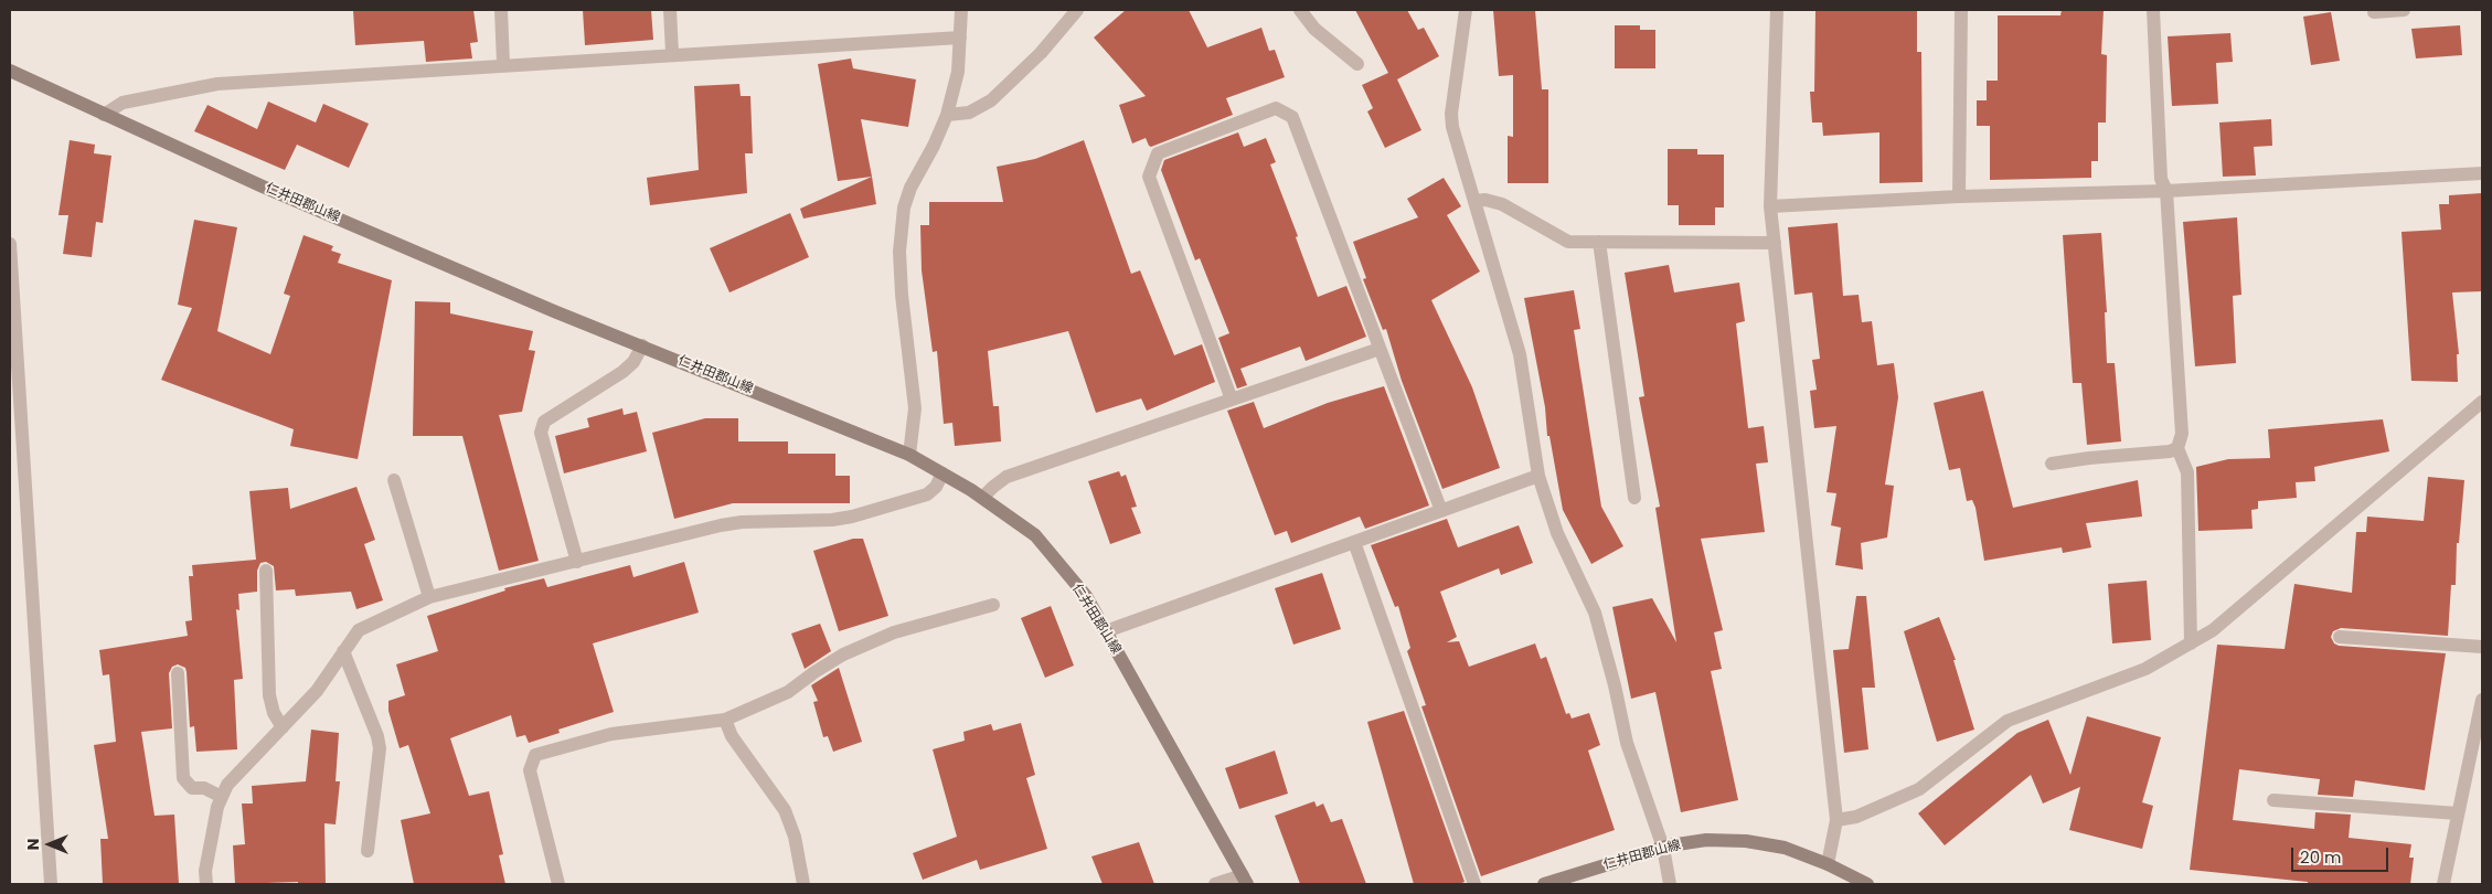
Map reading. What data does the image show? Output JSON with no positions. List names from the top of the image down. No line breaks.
{"streets":{"main road":["仁井田郡山線"]},"scale_bar":"20 m","north":"left"}
